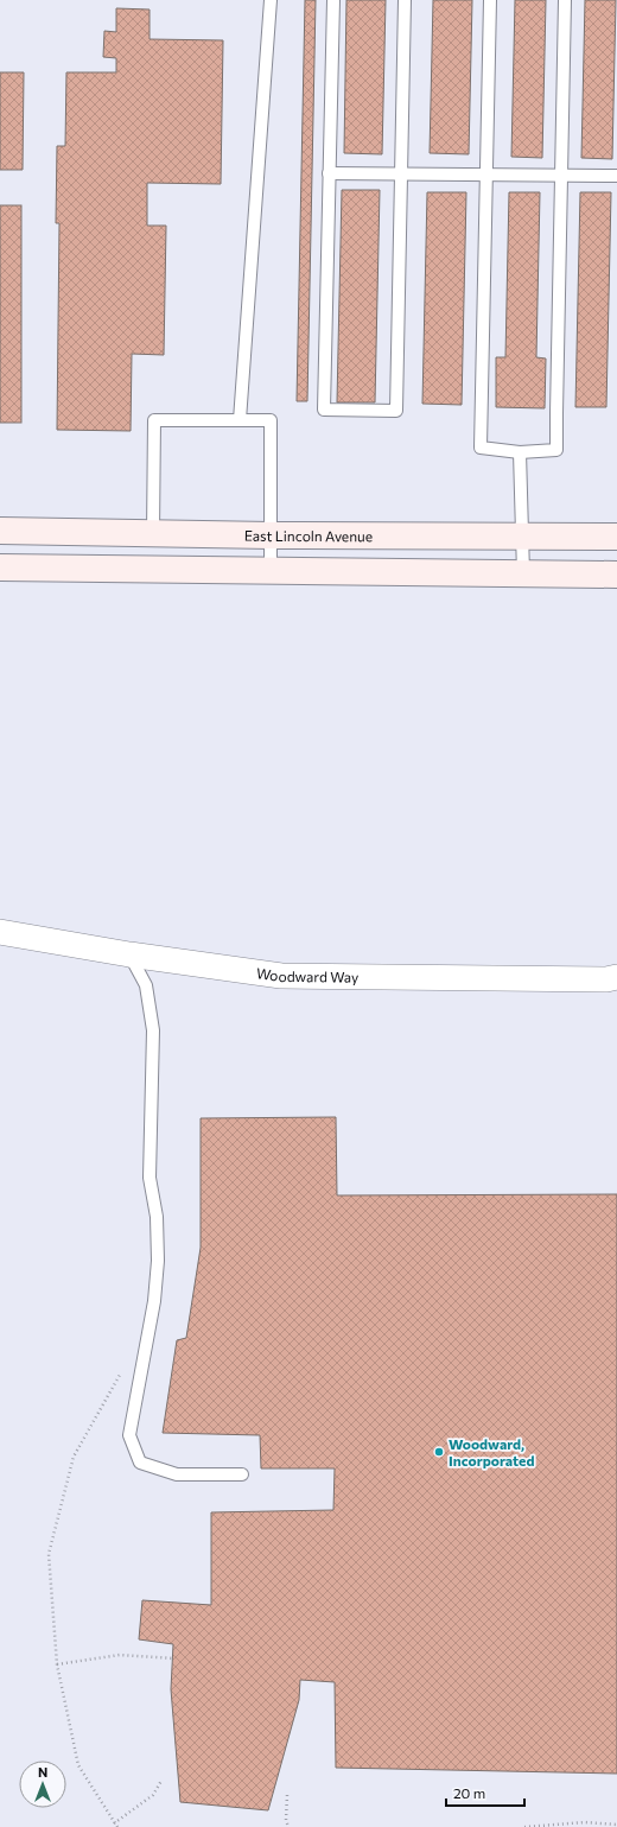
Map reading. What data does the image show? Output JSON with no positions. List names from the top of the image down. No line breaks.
{"streets":{"street":["East Lincoln Avenue","Woodward Way"]},"places":["Woodward, Incorporated"],"scale_bar":"20 m","north":"top"}
